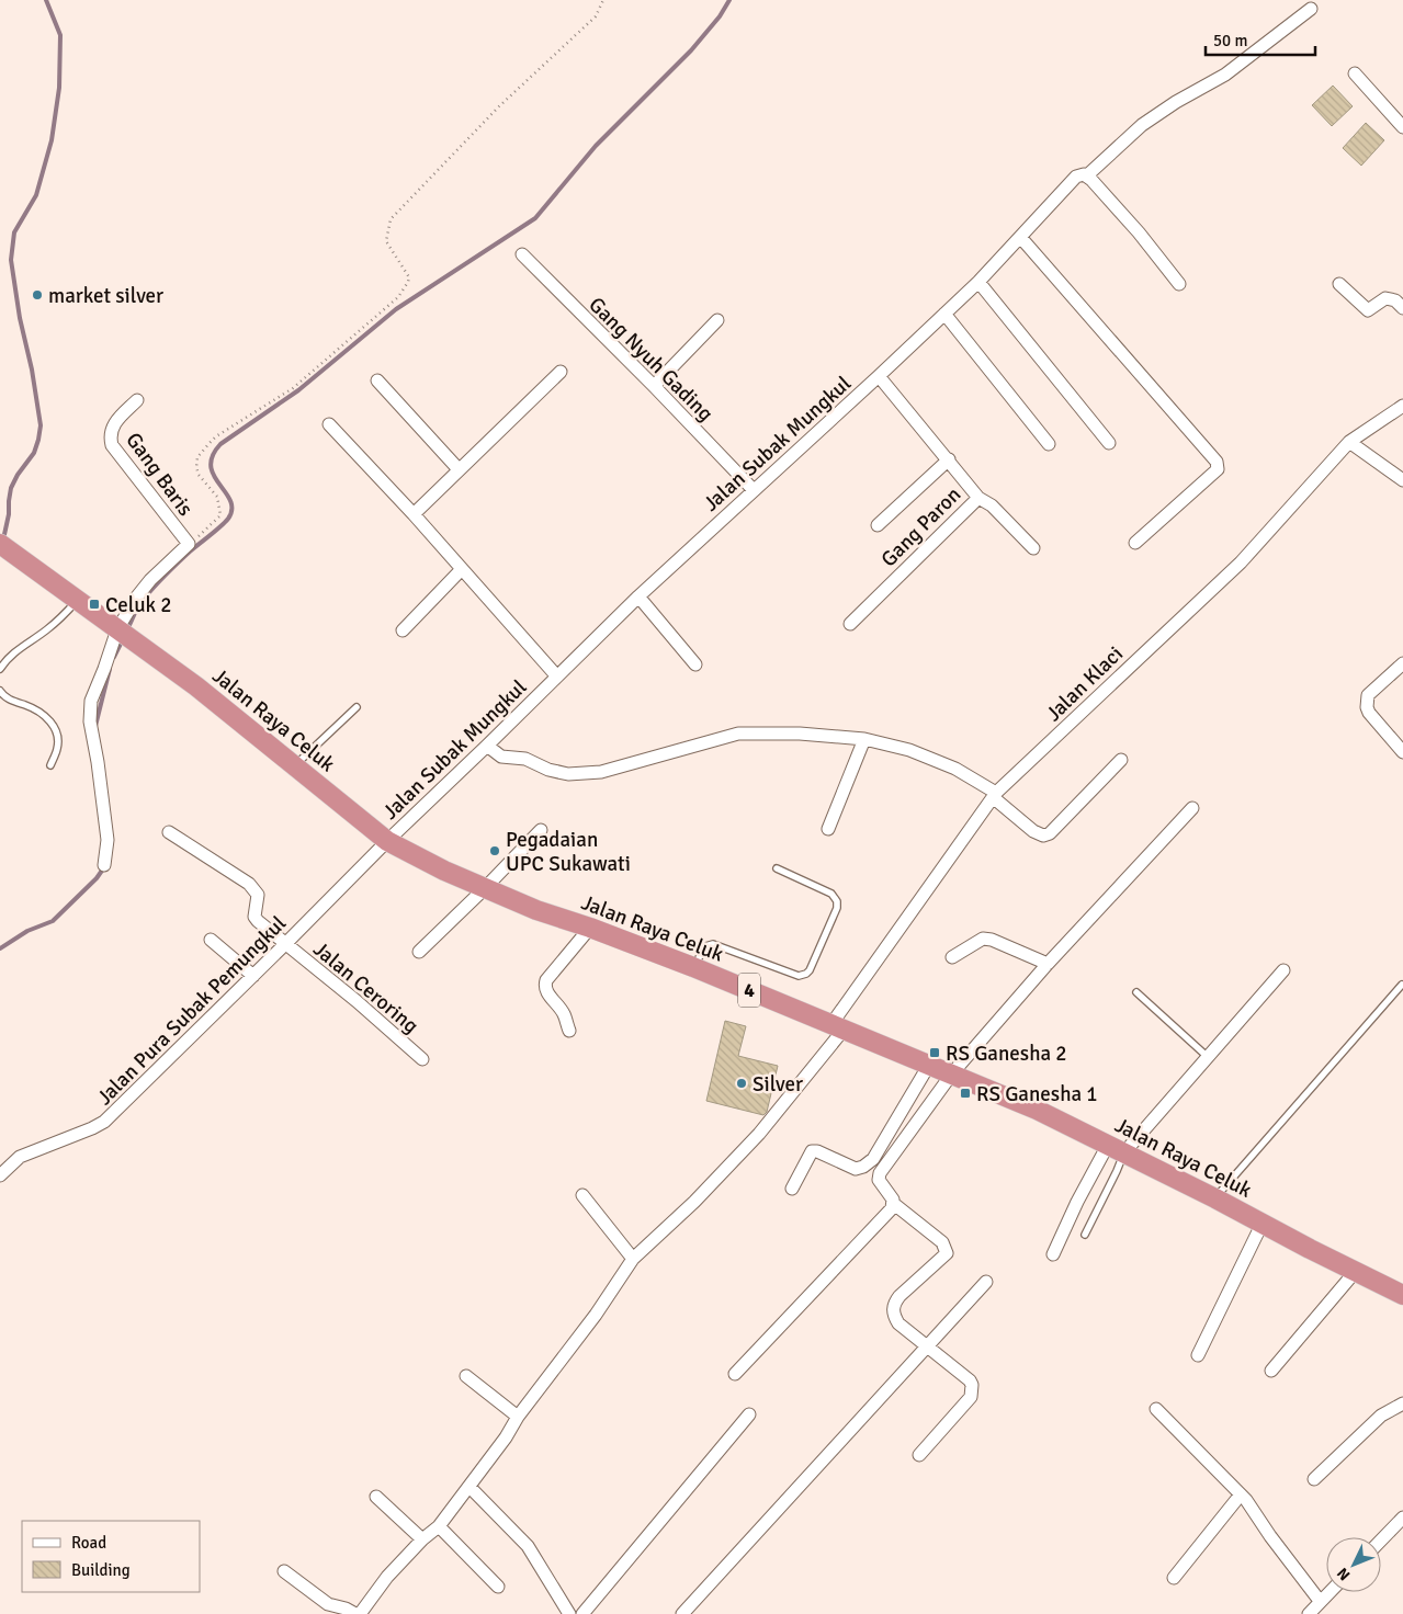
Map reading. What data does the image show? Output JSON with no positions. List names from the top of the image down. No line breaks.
{"streets":{"highway":["Jalan Raya Celuk","4"],"street":["Gang Nyuh Gading","Jalan Subak Mungkul","Gang Baris","Gang Paron","Jalan Klaci","Jalan Ceroring","Jalan Pura Subak Pemungkul"]},"crossings":[["Gang Nyuh Gading","Jalan Subak Mungkul"],["Jalan Subak Mungkul","Gang Paron"],["Jalan Subak Mungkul","Jalan Raya Celuk"],["Jalan Subak Mungkul","Jalan Pura Subak Pemungkul"],["Jalan Klaci","Jalan Raya Celuk"],["Jalan Raya Celuk","Jalan Pura Subak Pemungkul"],["Jalan Ceroring","Jalan Pura Subak Pemungkul"]],"places":{"other":["market silver","Pegadaian UPC Sukawati","Silver"],"transit":["Celuk 2","RS Ganesha 2","RS Ganesha 1"]},"legend":["Road","Building"],"scale_bar":"50 m","north":"bottom left"}
